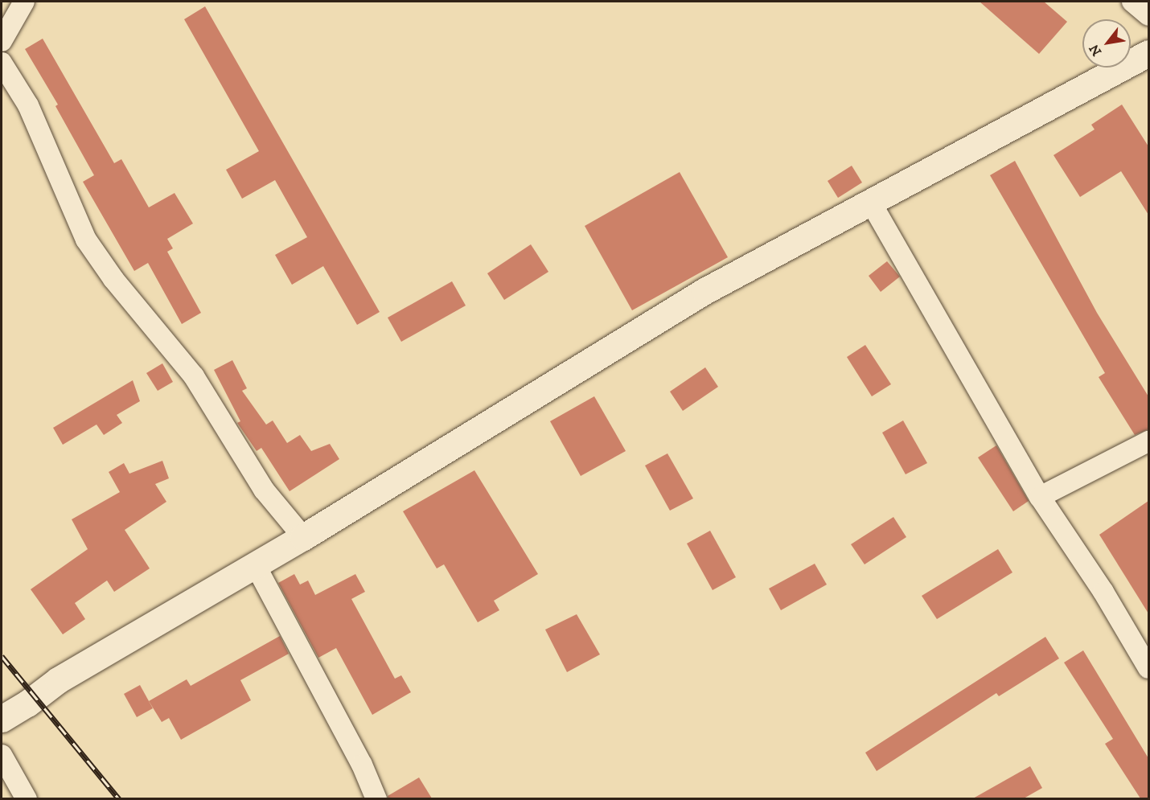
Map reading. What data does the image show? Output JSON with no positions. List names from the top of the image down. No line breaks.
{"north":"bottom left"}
